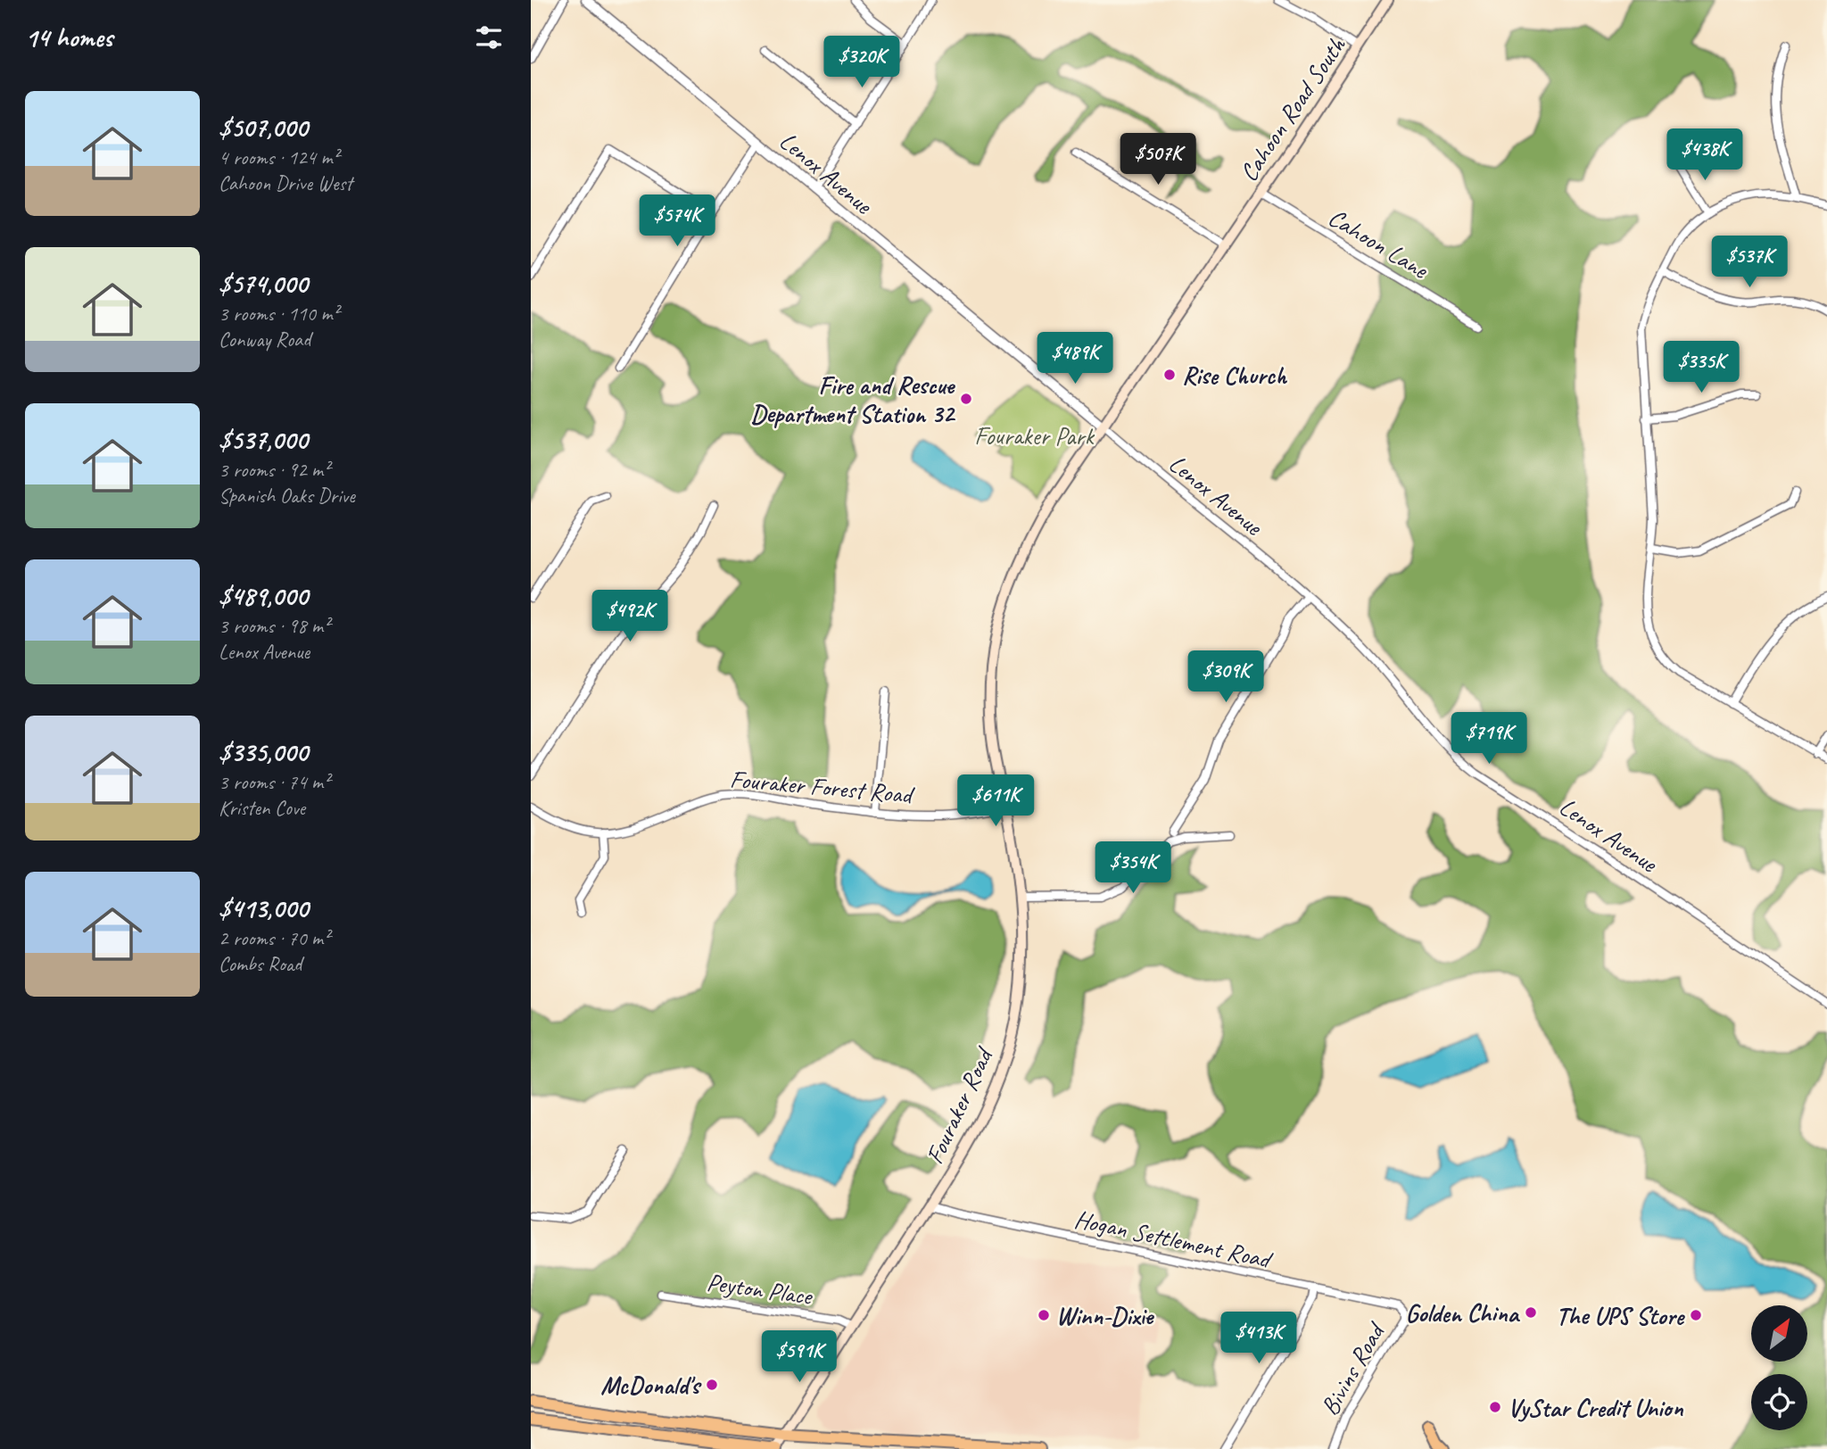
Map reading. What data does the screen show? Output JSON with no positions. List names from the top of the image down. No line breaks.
{"streets":{"main road":["Cahoon Road South","Fouraker Road"],"street":["Lenox Avenue","Cahoon Lane","Fouraker Forest Road","Hogan Settlement Road","Peyton Place","Bivins Road"]},"crossings":[["Cahoon Road South","Lenox Avenue"],["Cahoon Road South","Cahoon Lane"],["Cahoon Road South","Fouraker Road"],["Lenox Avenue","Fouraker Road"],["Fouraker Forest Road","Fouraker Road"],["Fouraker Road","Hogan Settlement Road"],["Fouraker Road","Peyton Place"],["Hogan Settlement Road","Bivins Road"]],"parks":["Fouraker Park"],"places":["Rise Church","Fire and Rescue Department Station 32","Golden China","Winn-Dixie","The UPS Store","McDonald's","VyStar Credit Union"],"north":"top right","page":{"heading":"14 homes","price":["$320K","$438K","$507K","$574K","$537K","$489K","$335K","$492K","$309K","$719K","$611K","$354K","$413K","$591K"],"list":[{"name":"$507,000","note":"4 rooms · 124 m² · Cahoon Drive West"},{"name":"$574,000","note":"3 rooms · 110 m² · Conway Road"},{"name":"$537,000","note":"3 rooms · 92 m² · Spanish Oaks Drive"},{"name":"$489,000","note":"3 rooms · 98 m² · Lenox Avenue"},{"name":"$335,000","note":"3 rooms · 74 m² · Kristen Cove"},{"name":"$413,000","note":"2 rooms · 70 m² · Combs Road"}]}}
